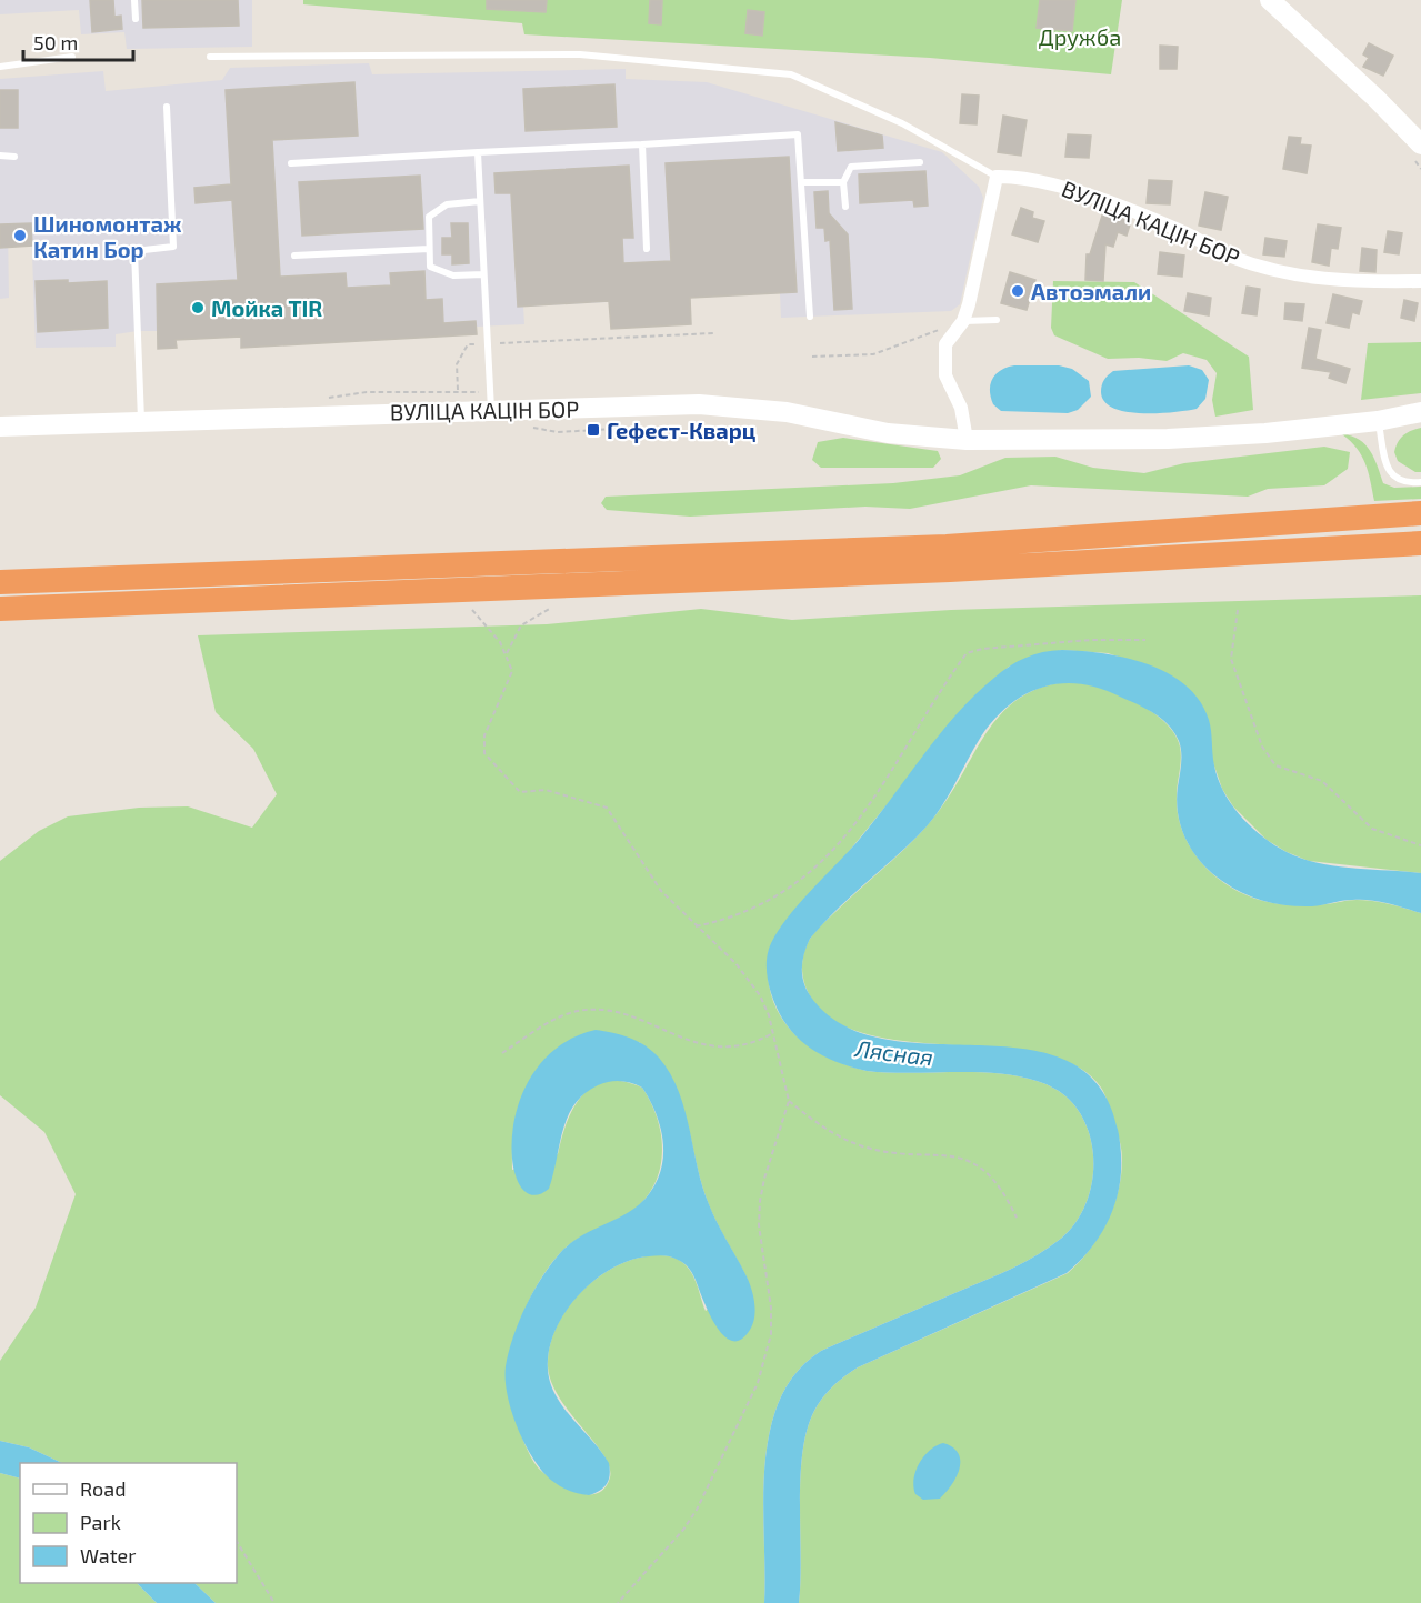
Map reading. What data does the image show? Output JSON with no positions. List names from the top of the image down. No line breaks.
{"streets":{"main road":["ВУЛІЦА КАЦІН БОР"]},"water":["Лясная"],"parks":["Дружба"],"places":{"other":["Шиномонтаж Катин Бор","Автоэмали","Мойка TIR"],"transit":["Гефест-Кварц"]},"legend":["Road","Park","Water"],"scale_bar":"50 m"}
